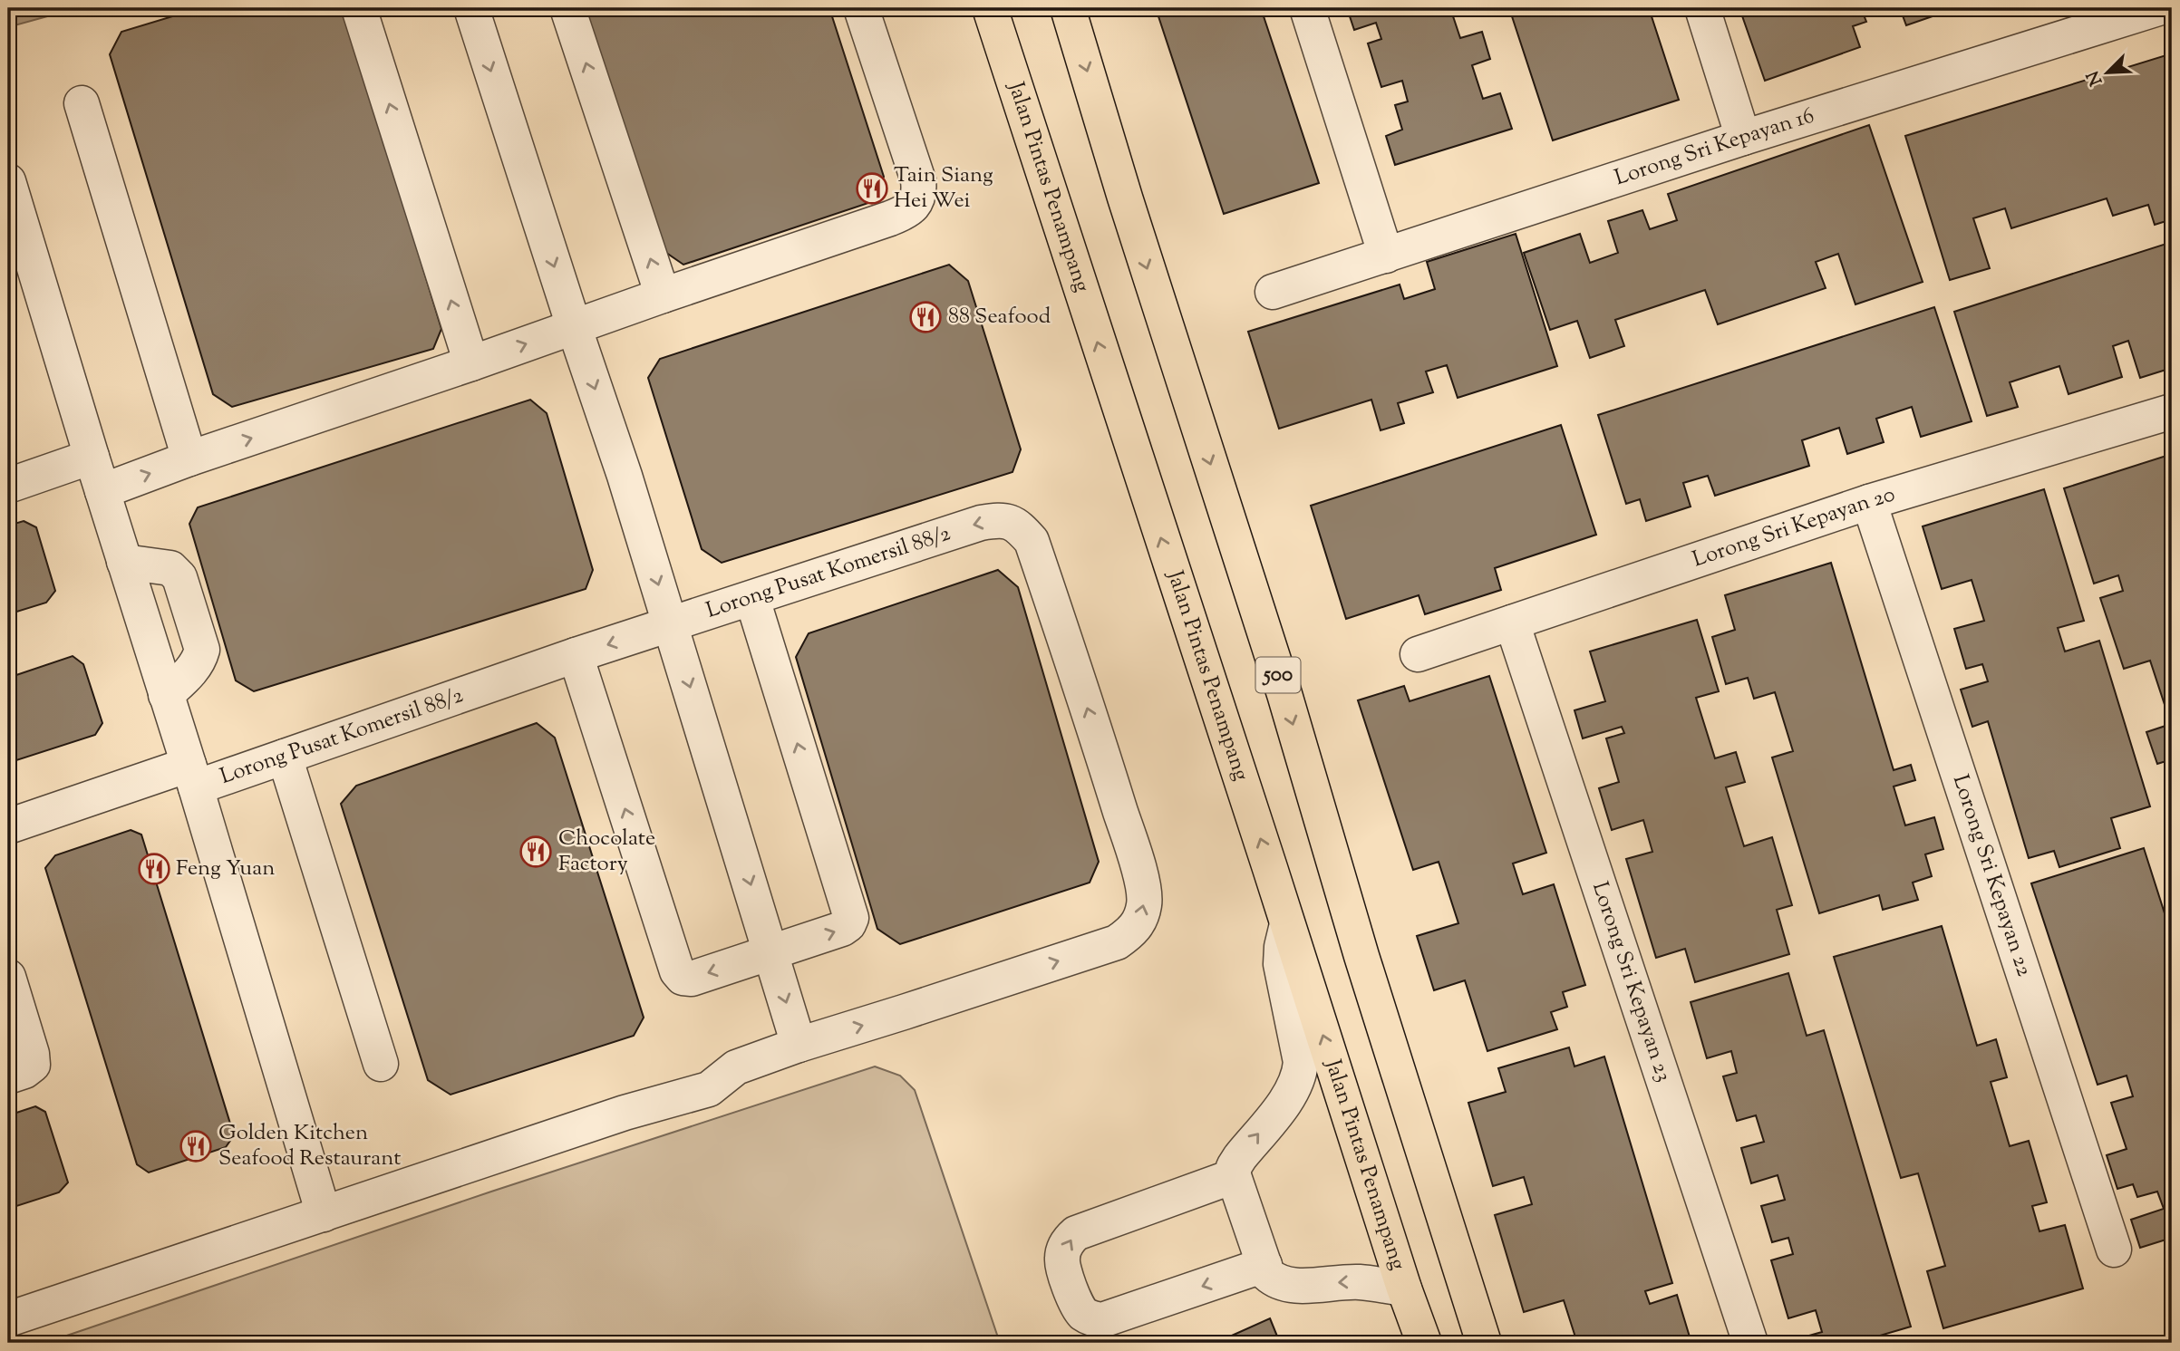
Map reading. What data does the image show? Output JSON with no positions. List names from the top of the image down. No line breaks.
{"streets":{"main road":["Jalan Pintas Penampang","500"],"street":["Lorong Sri Kepayan 16","Lorong Sri Kepayan 20","Lorong Pusat Komersil 88/2","Lorong Sri Kepayan 22","Lorong Sri Kepayan 23"]},"crossings":[["Lorong Sri Kepayan 20","Lorong Sri Kepayan 22"],["Lorong Sri Kepayan 20","Lorong Sri Kepayan 23"]],"places":{"restaurant":["Tain Siang Hei Wei","88 Seafood","Chocolate Factory","Feng Yuan","Golden Kitchen Seafood Restaurant"]},"north":"bottom left"}
